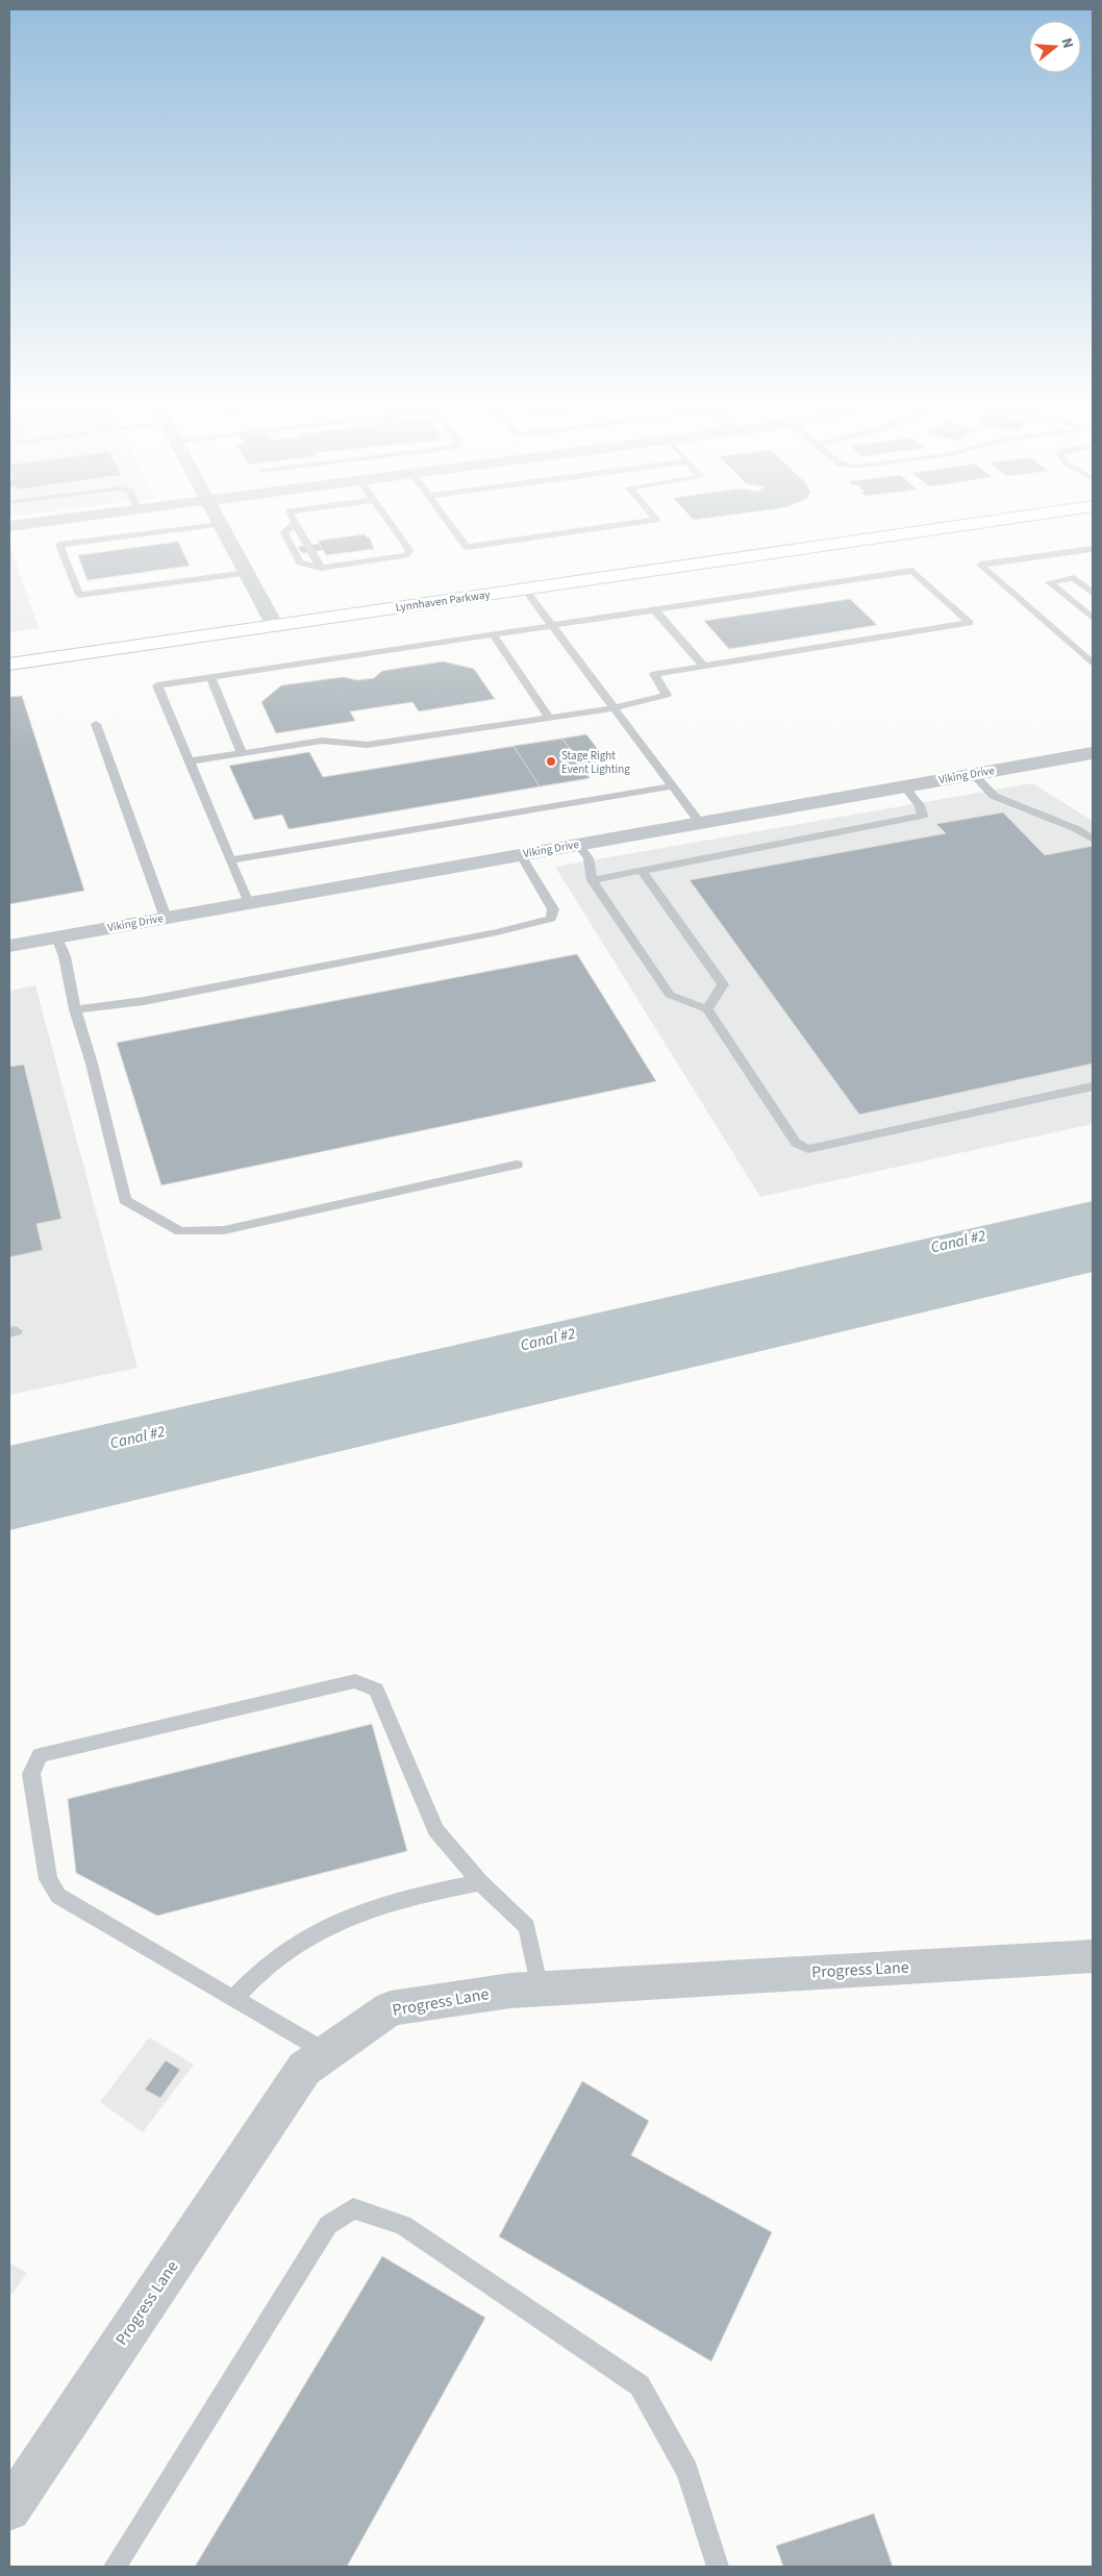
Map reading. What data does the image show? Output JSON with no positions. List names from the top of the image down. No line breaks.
{"streets":{"main road":["Lynnhaven Parkway"],"street":["Viking Drive","Progress Lane"]},"water":["Canal #2"],"places":["Stage Right Event Lighting"],"north":"right"}
